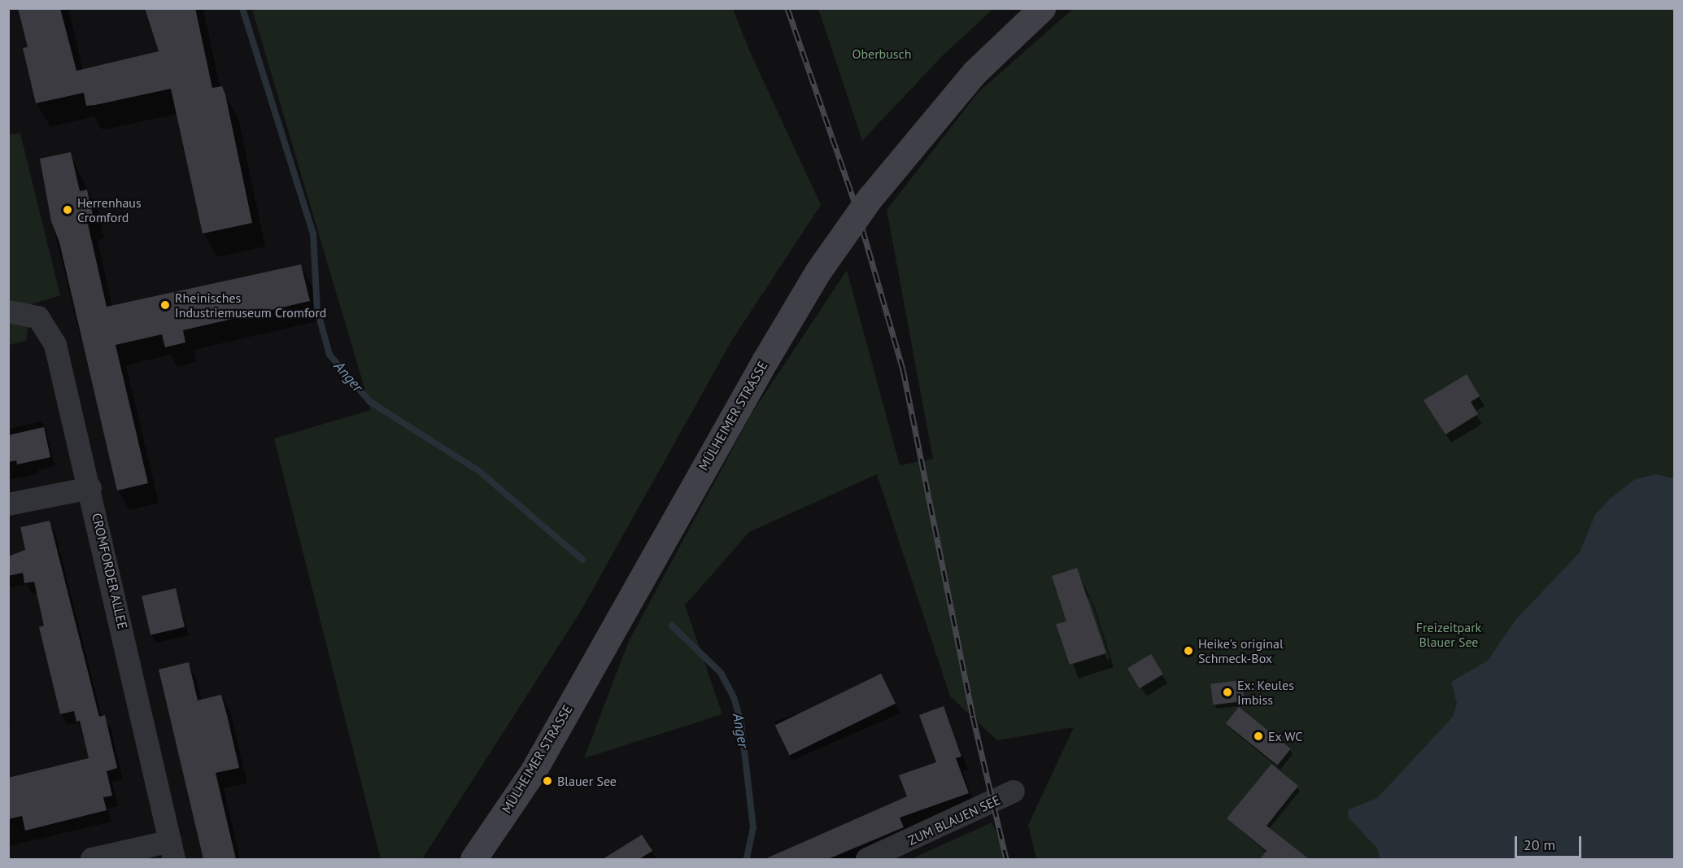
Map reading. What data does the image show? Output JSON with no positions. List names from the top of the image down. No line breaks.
{"streets":{"main road":["MÜLHEIMER STRASSE"],"street":["CROMFORDER ALLEE","ZUM BLAUEN SEE"]},"water":["Anger"],"parks":["Oberbusch","Freizeitpark Blauer See"],"places":["Herrenhaus Cromford","Rheinisches Industriemuseum Cromford","Heike's original Schmeck-Box","Ex: Keules Imbiss","Ex WC","Blauer See"],"scale_bar":"20 m"}
